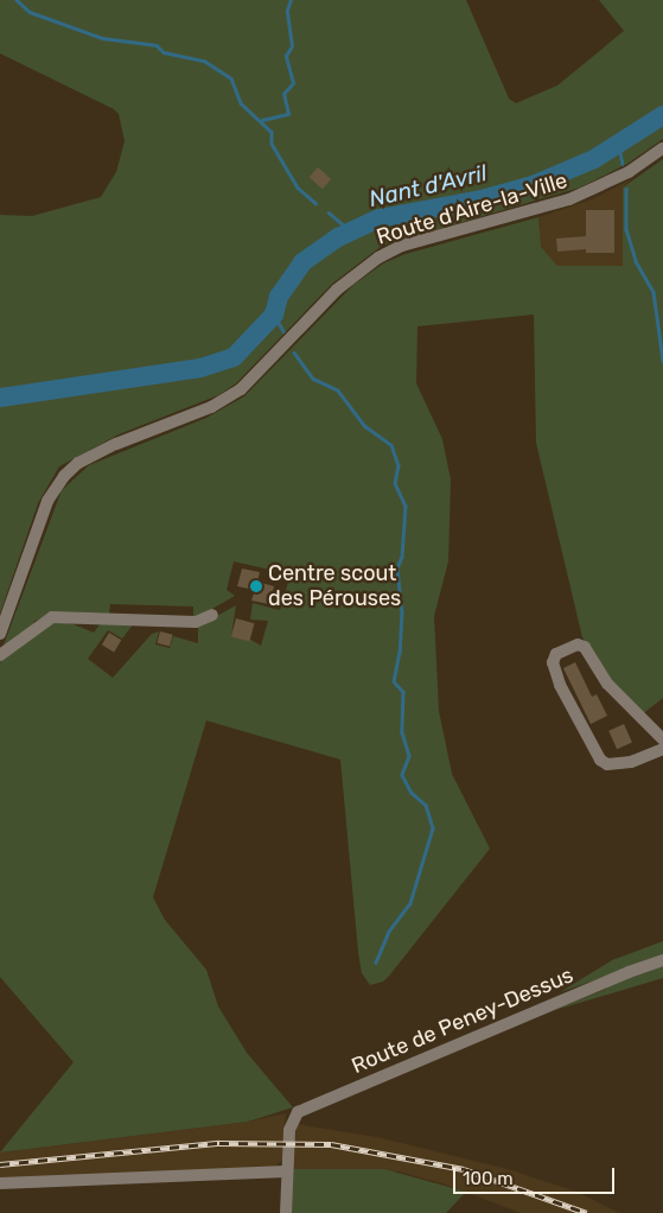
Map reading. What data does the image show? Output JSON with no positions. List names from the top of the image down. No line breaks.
{"streets":{"street":["Route d'Aire-la-Ville","Route de Peney-Dessus"]},"water":["Nant d'Avril"],"places":["Centre scout des Pérouses"],"scale_bar":"100 m"}
